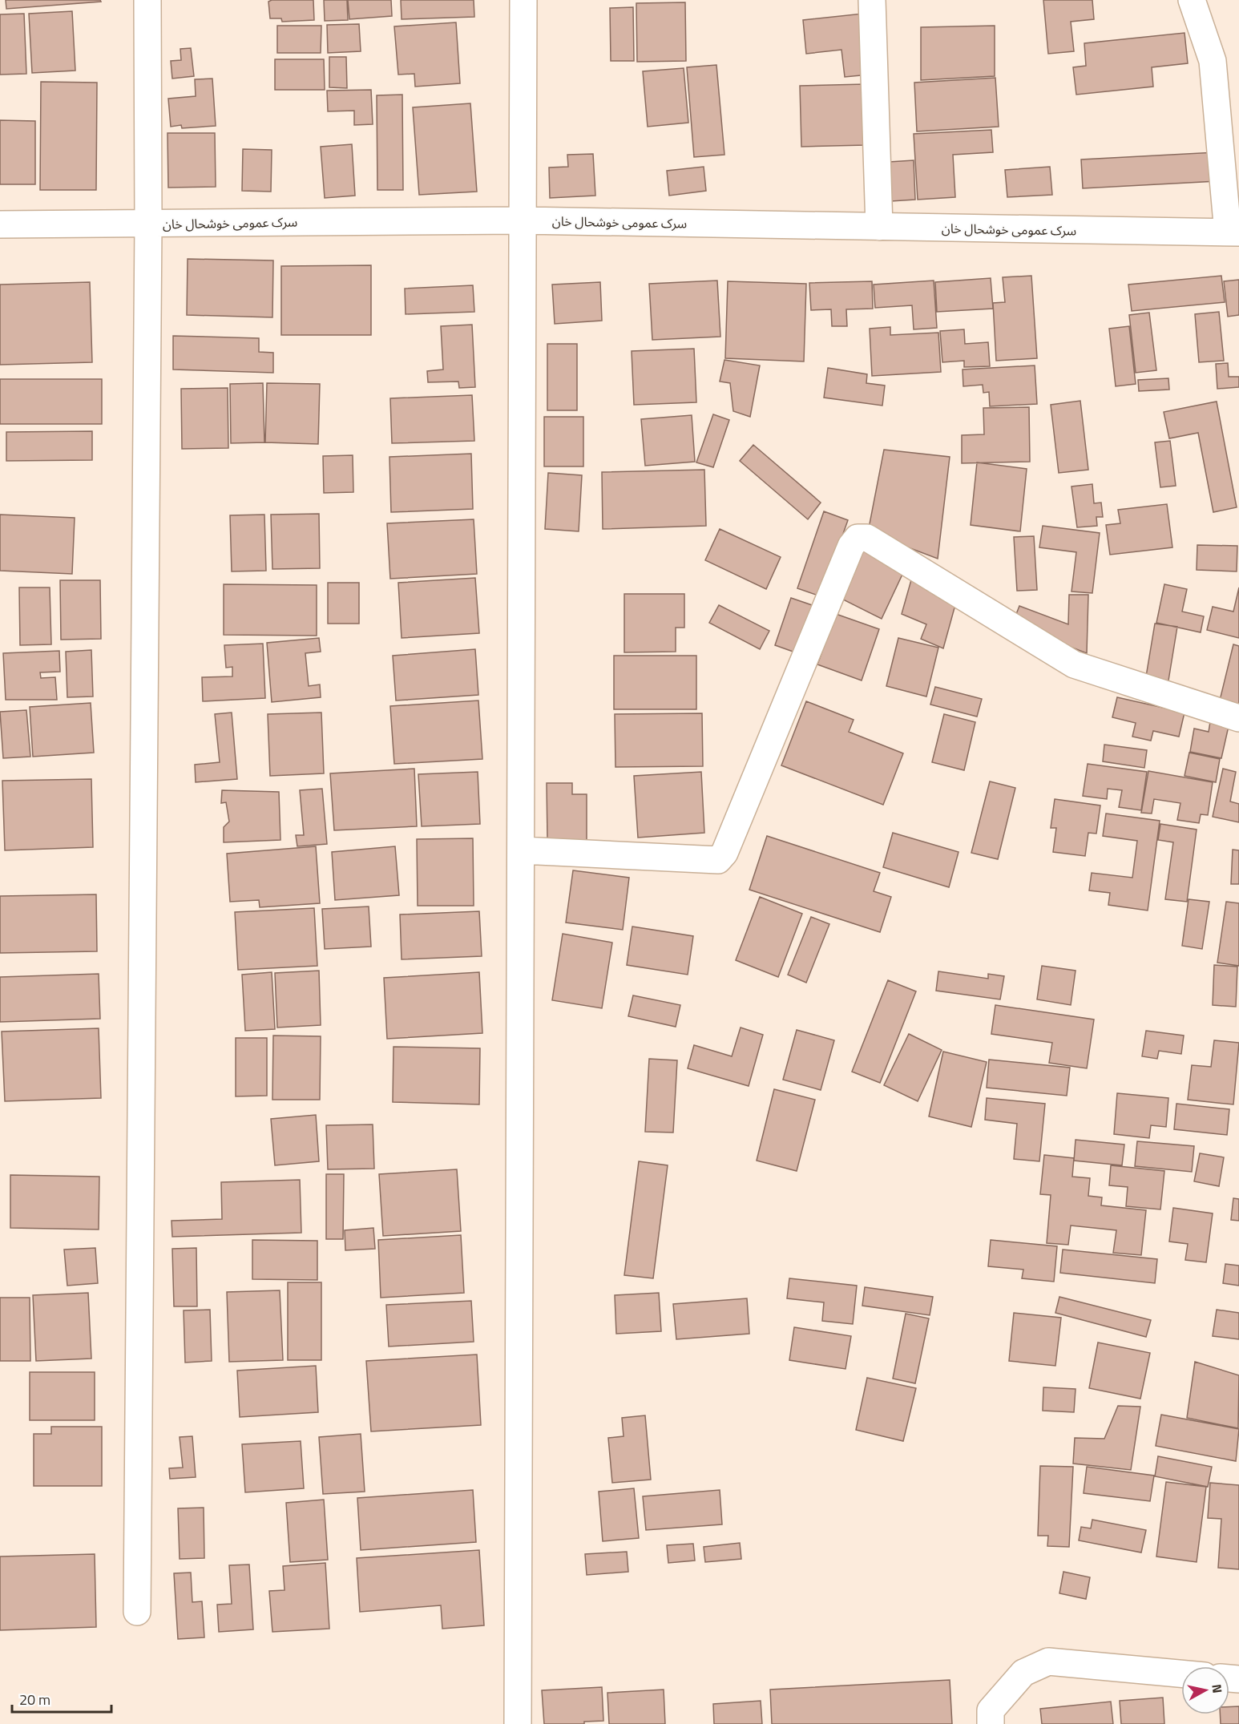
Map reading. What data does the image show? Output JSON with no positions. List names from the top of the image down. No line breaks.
{"streets":{"street":["سرک عمومی خوشحال خان"]},"scale_bar":"20 m","north":"right"}
